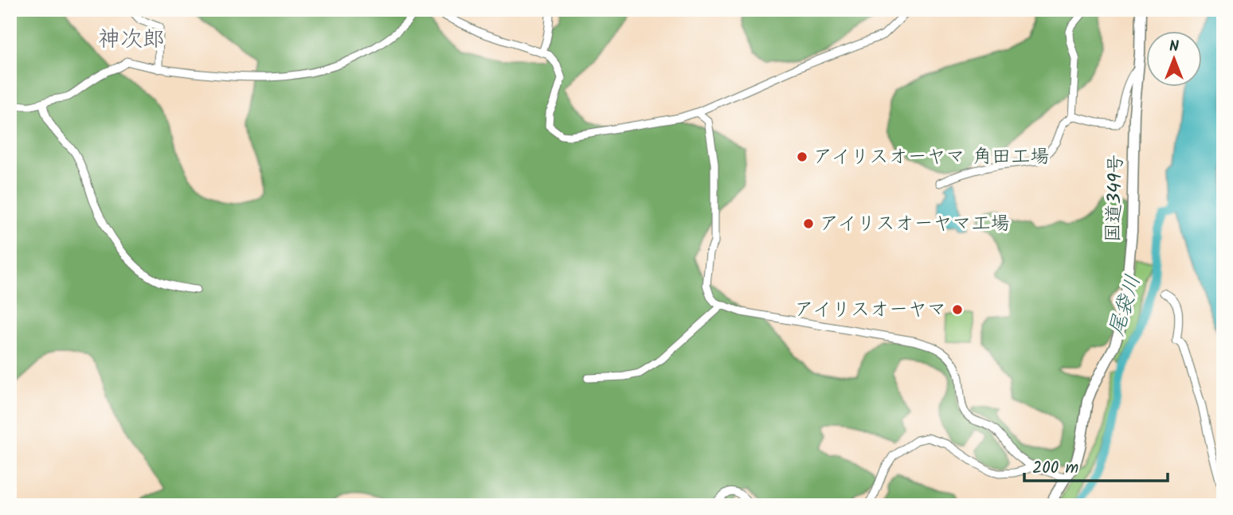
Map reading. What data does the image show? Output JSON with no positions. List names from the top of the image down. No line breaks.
{"streets":{"highway":["国道349号"]},"districts":["神次郎"],"water":["尾袋川"],"places":["アイリスオーヤマ 角田工場","アイリスオーヤマ工場","アイリスオーヤマ"],"scale_bar":"200 m","north":"top"}
